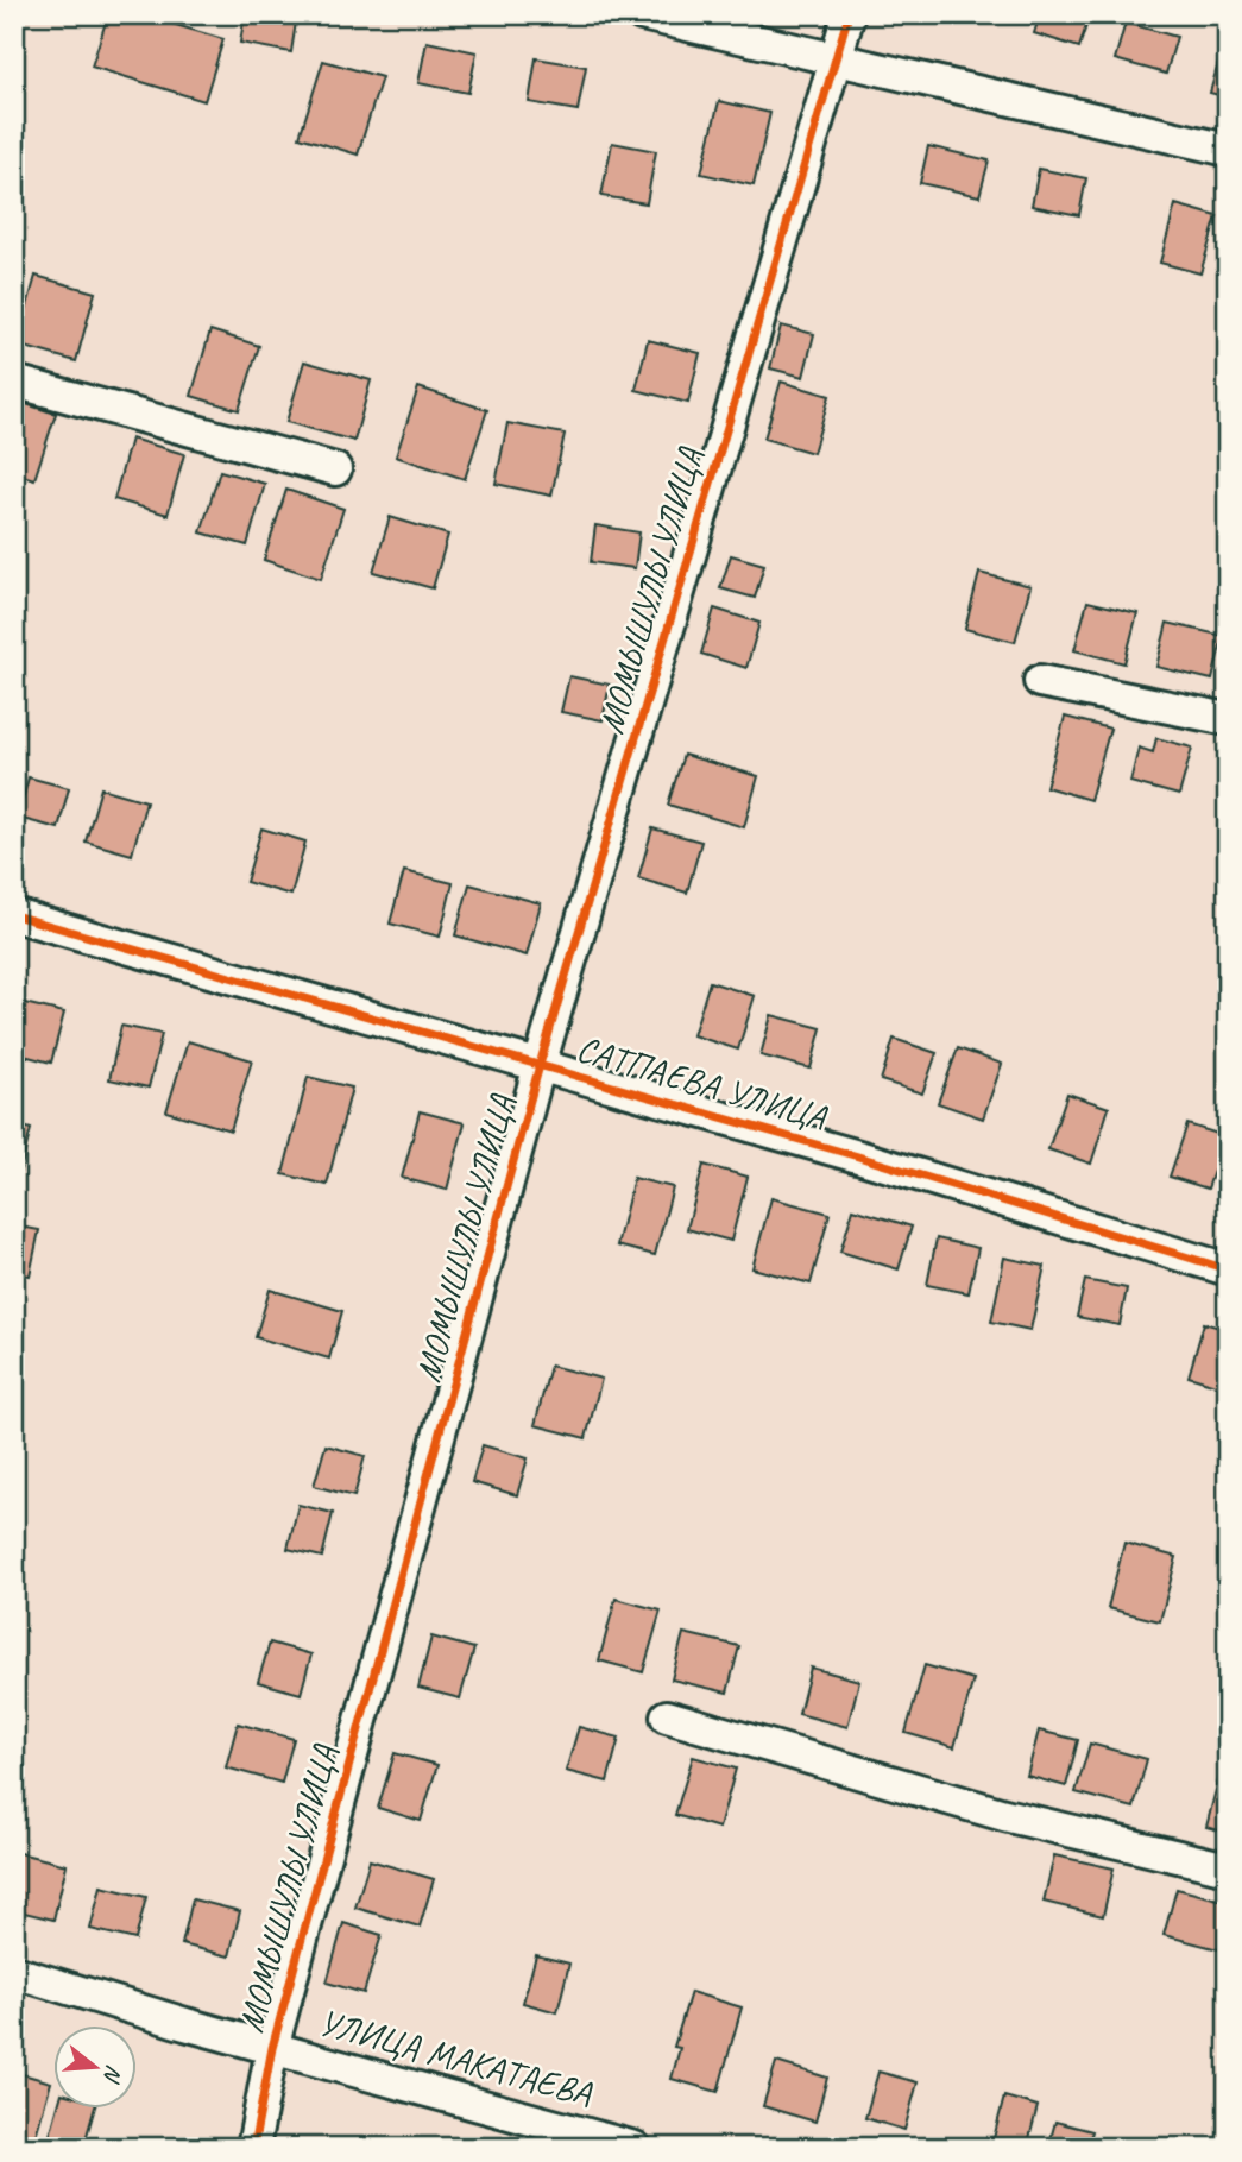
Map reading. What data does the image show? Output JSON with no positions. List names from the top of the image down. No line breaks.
{"streets":{"street":["МОМЫШУЛЫ УЛИЦА","САТПАЕВА УЛИЦА","УЛИЦА МАКАТАЕВА"]},"crossings":[["МОМЫШУЛЫ УЛИЦА","САТПАЕВА УЛИЦА"],["МОМЫШУЛЫ УЛИЦА","УЛИЦА МАКАТАЕВА"]],"north":"right"}
